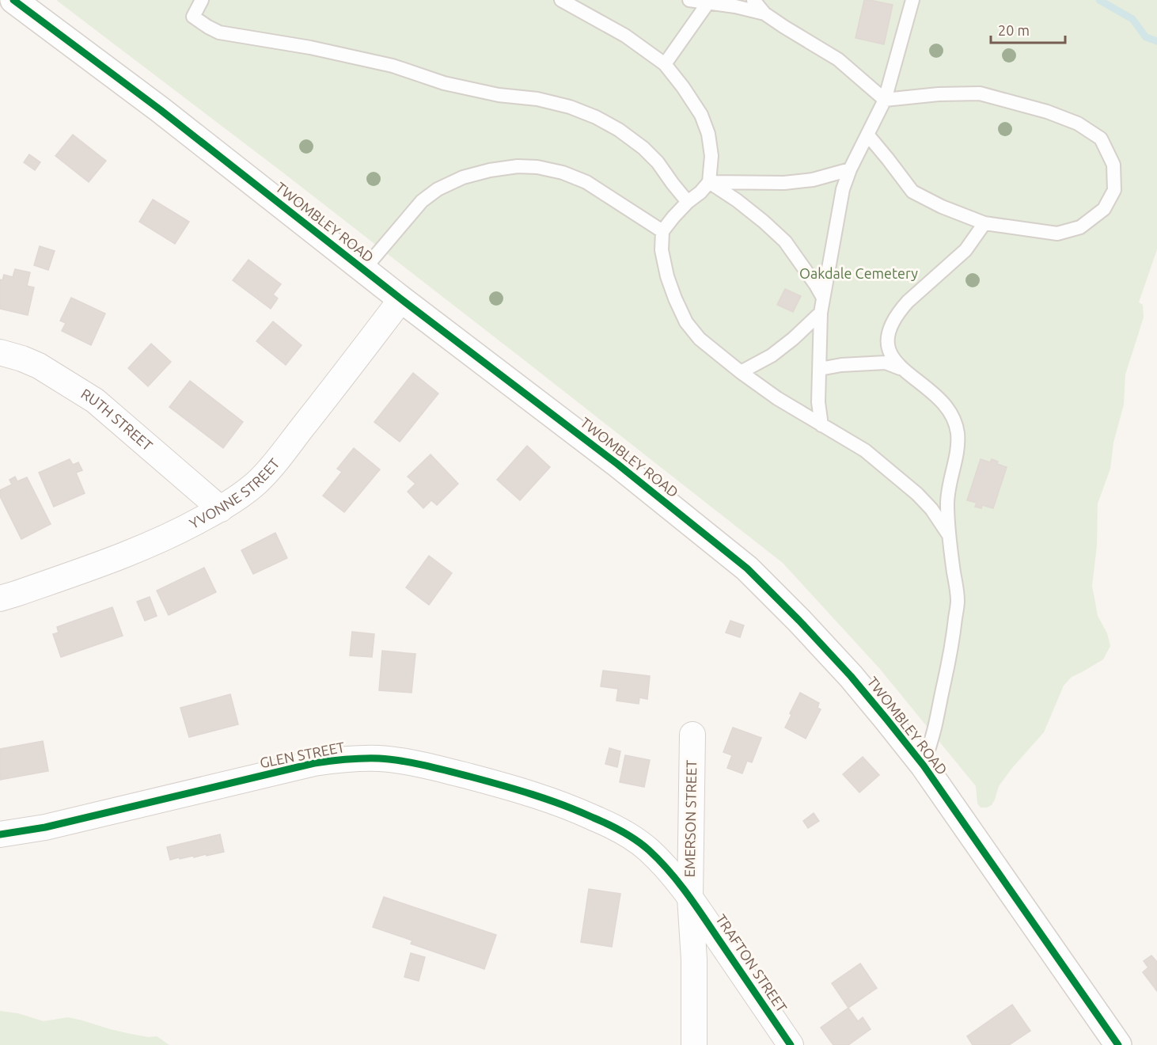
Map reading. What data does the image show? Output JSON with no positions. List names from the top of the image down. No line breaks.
{"streets":{"street":["TWOMBLEY ROAD","RUTH STREET","YVONNE STREET","GLEN STREET","EMERSON STREET","TRAFTON STREET"]},"crossings":[["TWOMBLEY ROAD","YVONNE STREET"],["RUTH STREET","YVONNE STREET"],["GLEN STREET","EMERSON STREET"],["GLEN STREET","TRAFTON STREET"],["EMERSON STREET","TRAFTON STREET"]],"parks":["Oakdale Cemetery"],"scale_bar":"20 m"}
